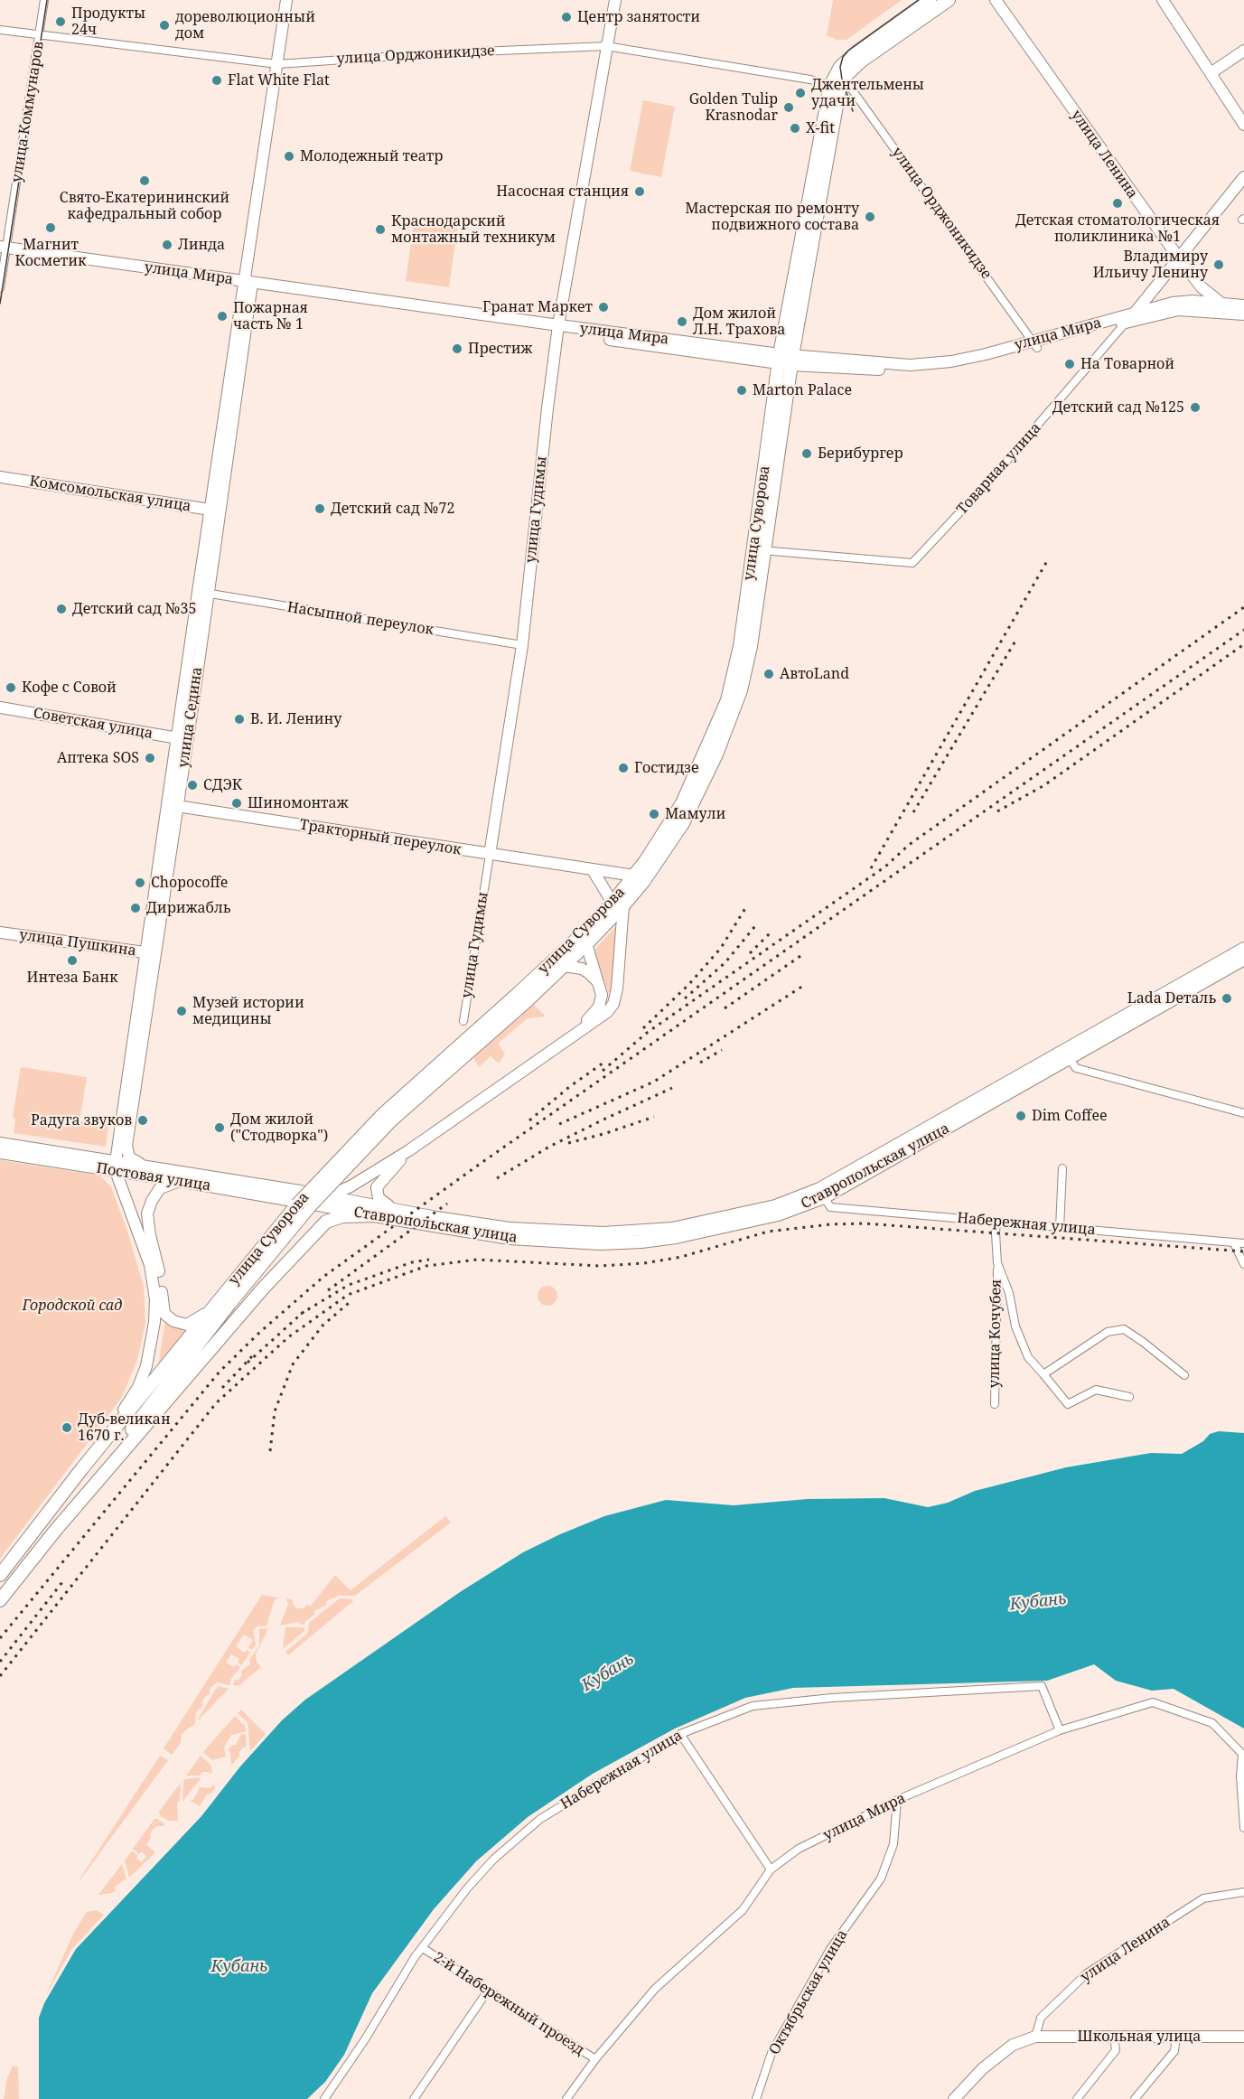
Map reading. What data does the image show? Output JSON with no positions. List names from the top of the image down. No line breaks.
{"streets":{"main road":["улица Ленина","улица Мира","Комсомольская улица","улица Гудимы","улица Суворова","улица Седина","Советская улица","Тракторный переулок","улица Пушкина","Ставропольская улица","Постовая улица","Школьная улица"],"street":["улица Орджоникидзе","улица Коммунаров","Товарная улица","Насыпной переулок","Набережная улица","улица Кочубея","Октябрьская улица","2-й Набережный проезд"]},"crossings":[["улица Орджоникидзе","улица Коммунаров"],["улица Орджоникидзе","улица Мира"],["улица Орджоникидзе","улица Гудимы"],["улица Орджоникидзе","улица Суворова"],["улица Орджоникидзе","улица Седина"],["улица Коммунаров","улица Мира"],["улица Ленина","улица Мира"],["улица Ленина","Школьная улица"],["улица Мира","Товарная улица"],["улица Мира","улица Гудимы"],["улица Мира","улица Суворова"],["улица Мира","улица Седина"],["улица Мира","Набережная улица"],["улица Мира","Октябрьская улица"],["улица Мира","2-й Набережный проезд"],["Товарная улица","улица Суворова"],["Комсомольская улица","улица Седина"],["улица Гудимы","Насыпной переулок"],["улица Гудимы","Тракторный переулок"],["улица Суворова","Тракторный переулок"],["улица Суворова","Ставропольская улица"],["Насыпной переулок","улица Седина"],["улица Седина","Советская улица"],["улица Седина","Тракторный переулок"],["улица Седина","улица Пушкина"],["улица Седина","Постовая улица"],["Ставропольская улица","Постовая улица"],["Ставропольская улица","Набережная улица"],["Набережная улица","улица Кочубея"],["Набережная улица","2-й Набережный проезд"]],"water":["Кубань"],"parks":["Городской сад"],"places":["Центр занятости","Продукты 24ч","дореволюционный дом","Flat White Flat","Джентельмены удачи","Golden Tulip Krasnodar","X-fit","Молодежный театр","Свято-Екатерининский кафедральный собор","Насосная станция","Детская стоматологическая поликлиника №1","Мастерская по ремонту подвижного состава","Магнит Косметик","Краснодарский монтажный техникум","Линда","Владимиру Ильичу Ленину","Гранат Маркет","Пожарная часть № 1","Дом жилой Л.Н. Трахова","Престиж","На Товарной","Marton Palace","Детский сад №125","Берибургер","Детский сад №72","Детский сад №35","АвтоLand","Кофе с Совой","В. И. Ленину","Аптека SOS","Гостидзе","СДЭК","Шиномонтаж","Мамули","Chopocoffe","Дирижабль","Интеза Банк","Lada Dеталь","Музей истории медицины","Dim Coffee","Радуга звуков","Дом жилой (\"Стодворка\")","Дуб-великан 1670 г."]}
